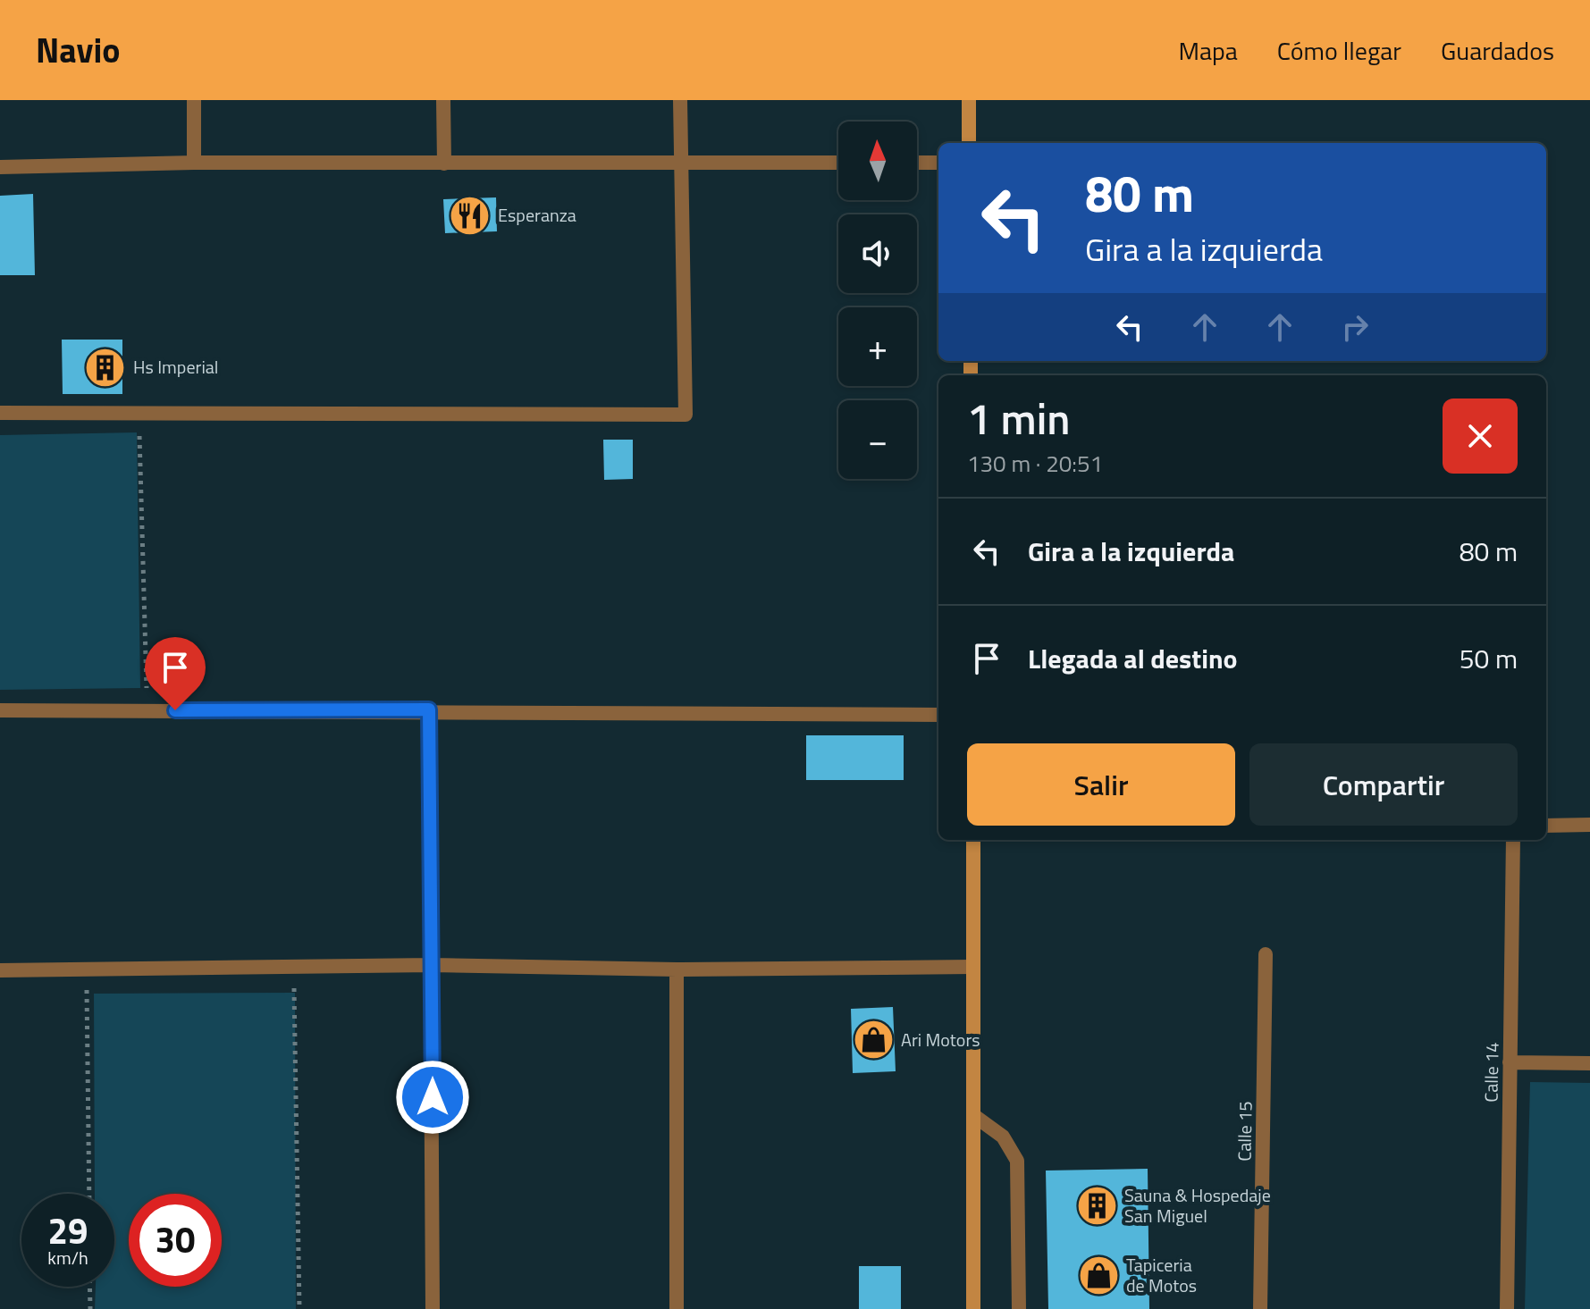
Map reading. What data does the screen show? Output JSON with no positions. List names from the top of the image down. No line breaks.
{"streets":{"street":["Calle 14","Calle 15"]},"places":{"restaurant":["Esperanza"],"building":["Hs Imperial","Sauna & Hospedaje San Miguel"],"shop":["Ari Motors","Tapiceria de Motos"]},"north":"top","page":{"header":"Navio","nav":["Mapa","Cómo llegar","Guardados"],"map_buttons":["+","−"],"turn":["80 m","Gira a la izquierda"],"heading":["1 min","130 m · 20:51"],"list":[{"name":"Gira a la izquierda","value":"80 m"},{"name":"Llegada al destino","value":"50 m"}],"buttons":["Salir","Compartir"],"speed":"29 km/h","limit":"30"}}
